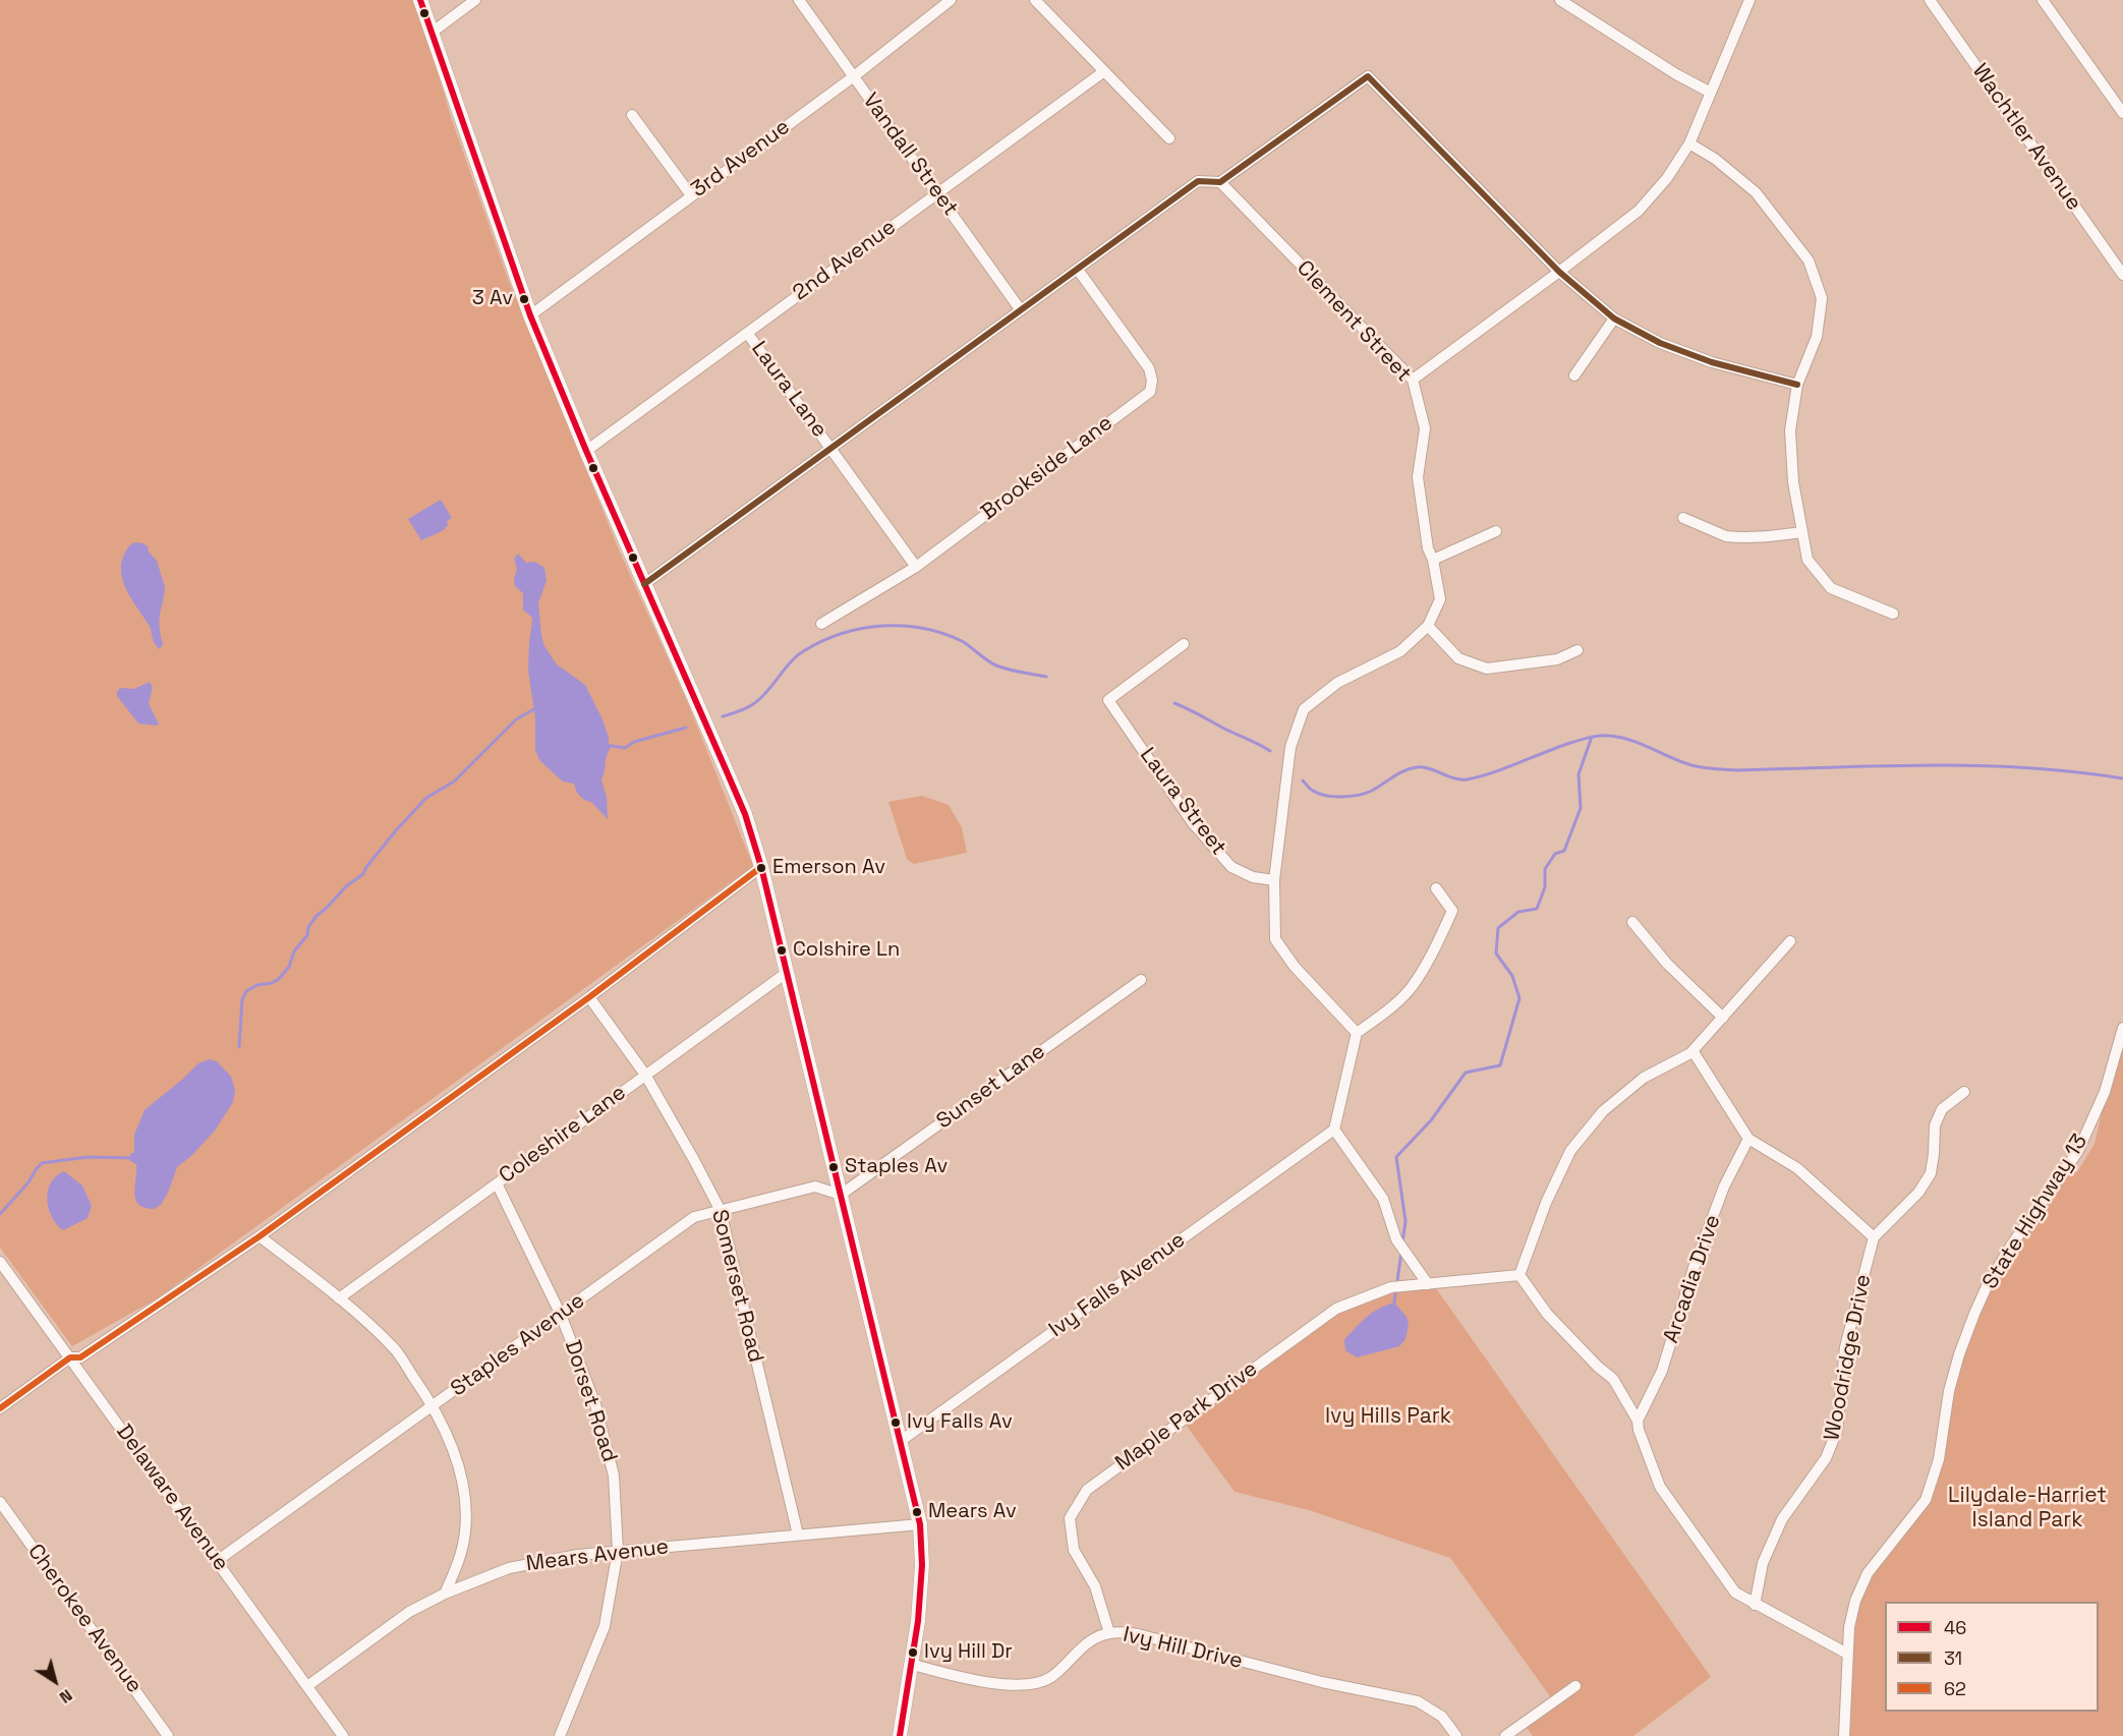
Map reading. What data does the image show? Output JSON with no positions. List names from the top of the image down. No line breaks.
{"streets":{"street":["Wachtler Avenue","Vandall Street","3rd Avenue","2nd Avenue","Clement Street","Laura Lane","Brookside Lane","Laura Street","Sunset Lane","Coleshire Lane","State Highway 13","Arcadia Drive","Ivy Falls Avenue","Somerset Road","Staples Avenue","Woodridge Drive","Dorset Road","Maple Park Drive","Delaware Avenue","Mears Avenue","Cherokee Avenue","Ivy Hill Drive"]},"crossings":[["Vandall Street","3rd Avenue"],["Vandall Street","2nd Avenue"],["2nd Avenue","Laura Lane"],["Laura Lane","Brookside Lane"],["Sunset Lane","Staples Avenue"],["Coleshire Lane","Somerset Road"],["Coleshire Lane","Dorset Road"],["Somerset Road","Staples Avenue"],["Somerset Road","Mears Avenue"],["Staples Avenue","Dorset Road"],["Staples Avenue","Delaware Avenue"],["Dorset Road","Mears Avenue"],["Maple Park Drive","Ivy Hill Drive"],["Delaware Avenue","Mears Avenue"]],"parks":["Ivy Hills Park","Lilydale-Harriet Island Park"],"places":["3 Av","Emerson Av","Colshire Ln","Staples Av","Ivy Falls Av","Mears Av","Ivy Hill Dr"],"lines":["transit line 46","transit line 31","transit line 62"],"legend":["46","31","62"],"north":"bottom right"}
